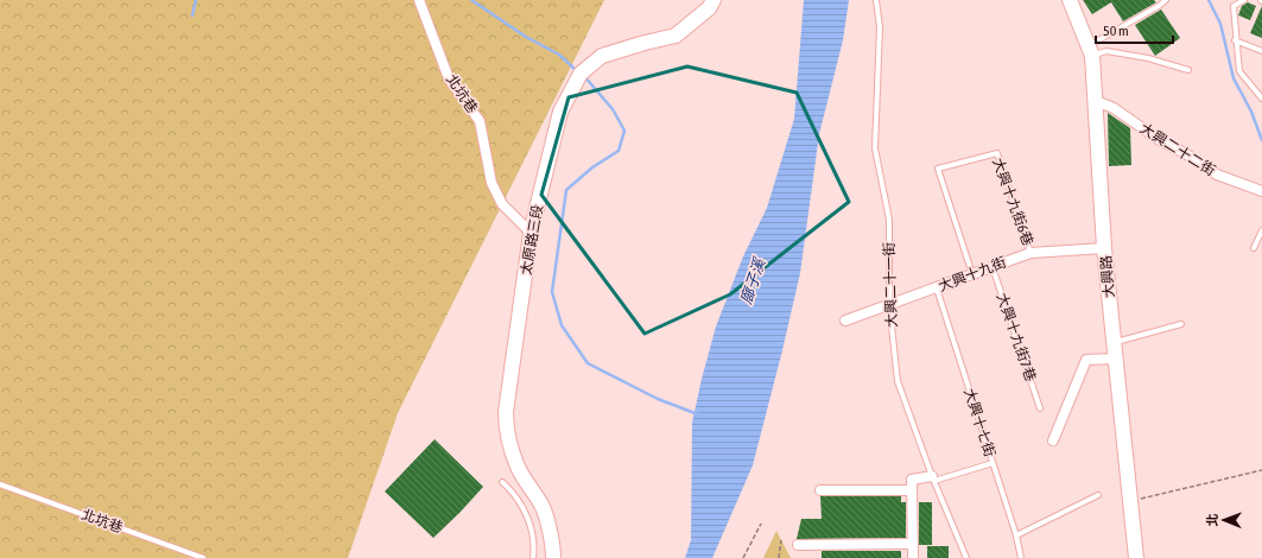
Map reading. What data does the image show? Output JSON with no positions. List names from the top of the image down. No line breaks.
{"streets":{"main road":["太原路三段","大興路"],"street":["北坑巷","大興二十二街","大興十九街"],"lane":["大興十九街6巷","大興二十一街","大興十九街7巷","大興十七街"]},"crossings":[["北坑巷","太原路三段"],["大興二十二街","大興路"],["大興十九街6巷","大興十九街"],["大興十九街","大興路"],["大興十九街","大興二十一街"],["大興十九街","大興十九街7巷"],["大興十九街","大興十七街"]],"water":["廍子溪"],"scale_bar":"50 m","north":"left"}
